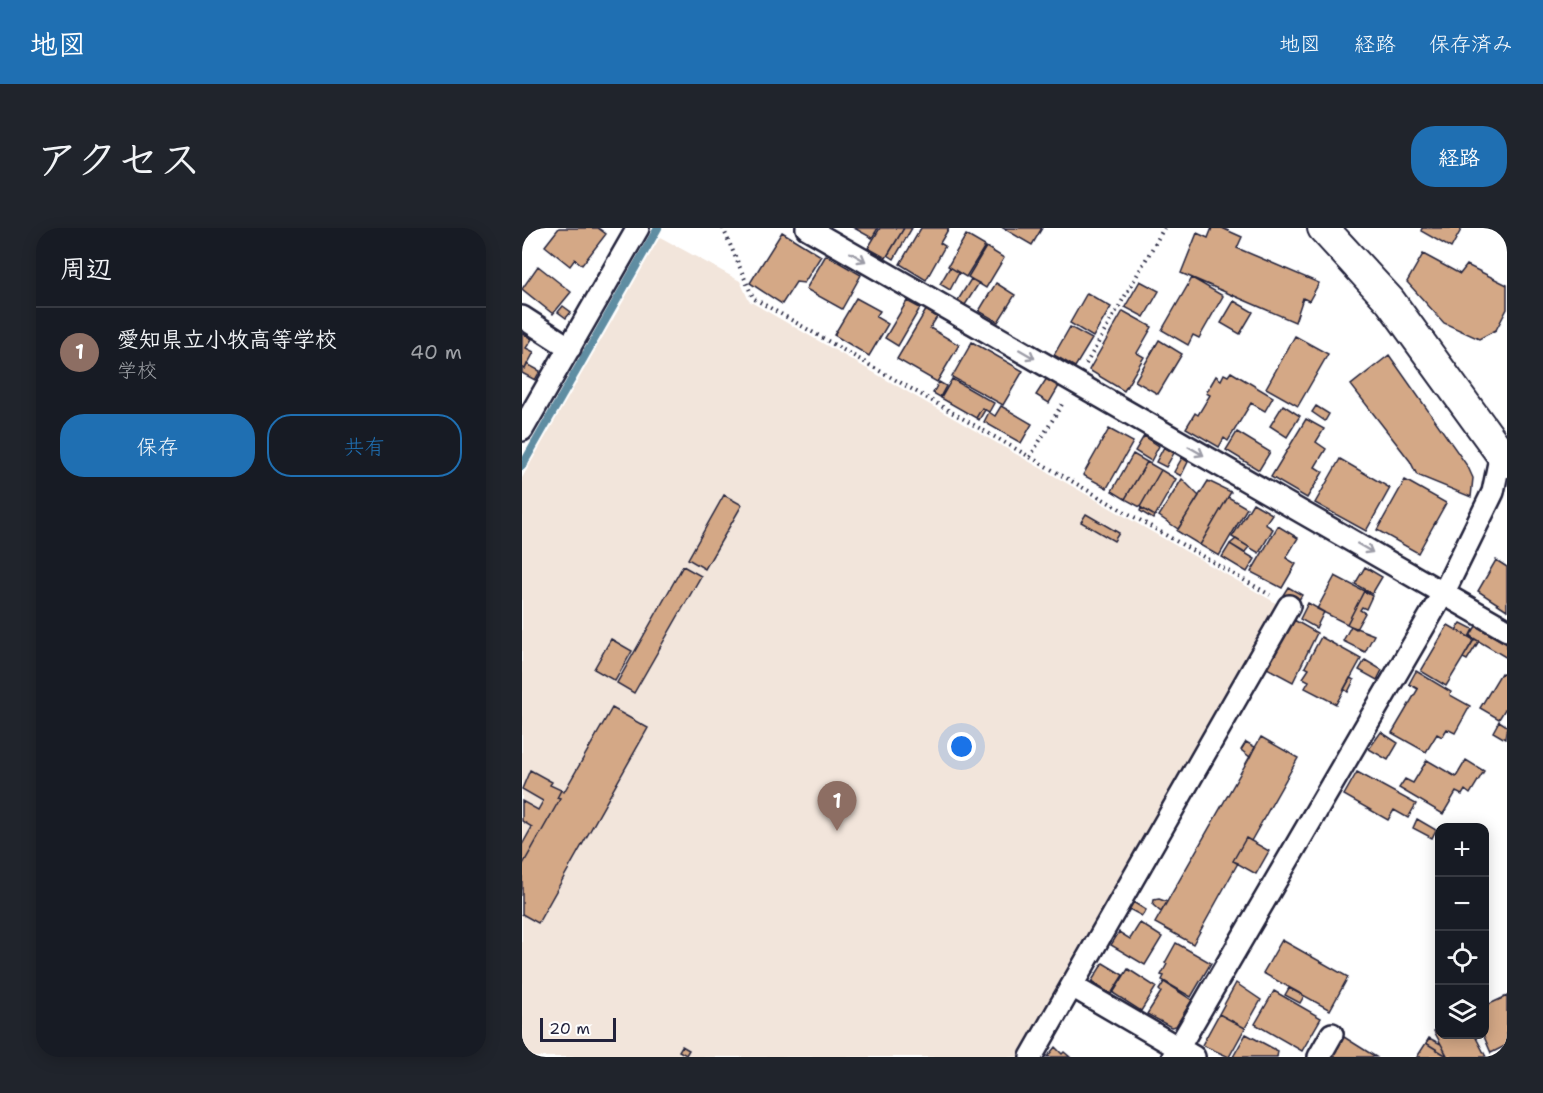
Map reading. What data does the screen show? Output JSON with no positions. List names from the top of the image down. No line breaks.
{"scale_bar":"20 m","page":{"header":"地図","nav":["地図","経路","保存済み"],"title":"アクセス","buttons":["経路",["保存","共有"]],"heading":"周辺","list":[{"mark":"1","name":"愛知県立小牧高等学校","note":"学校","value":"40 m"}],"pins":"1","map_buttons":["+","−"],"scale":"20 m"}}
